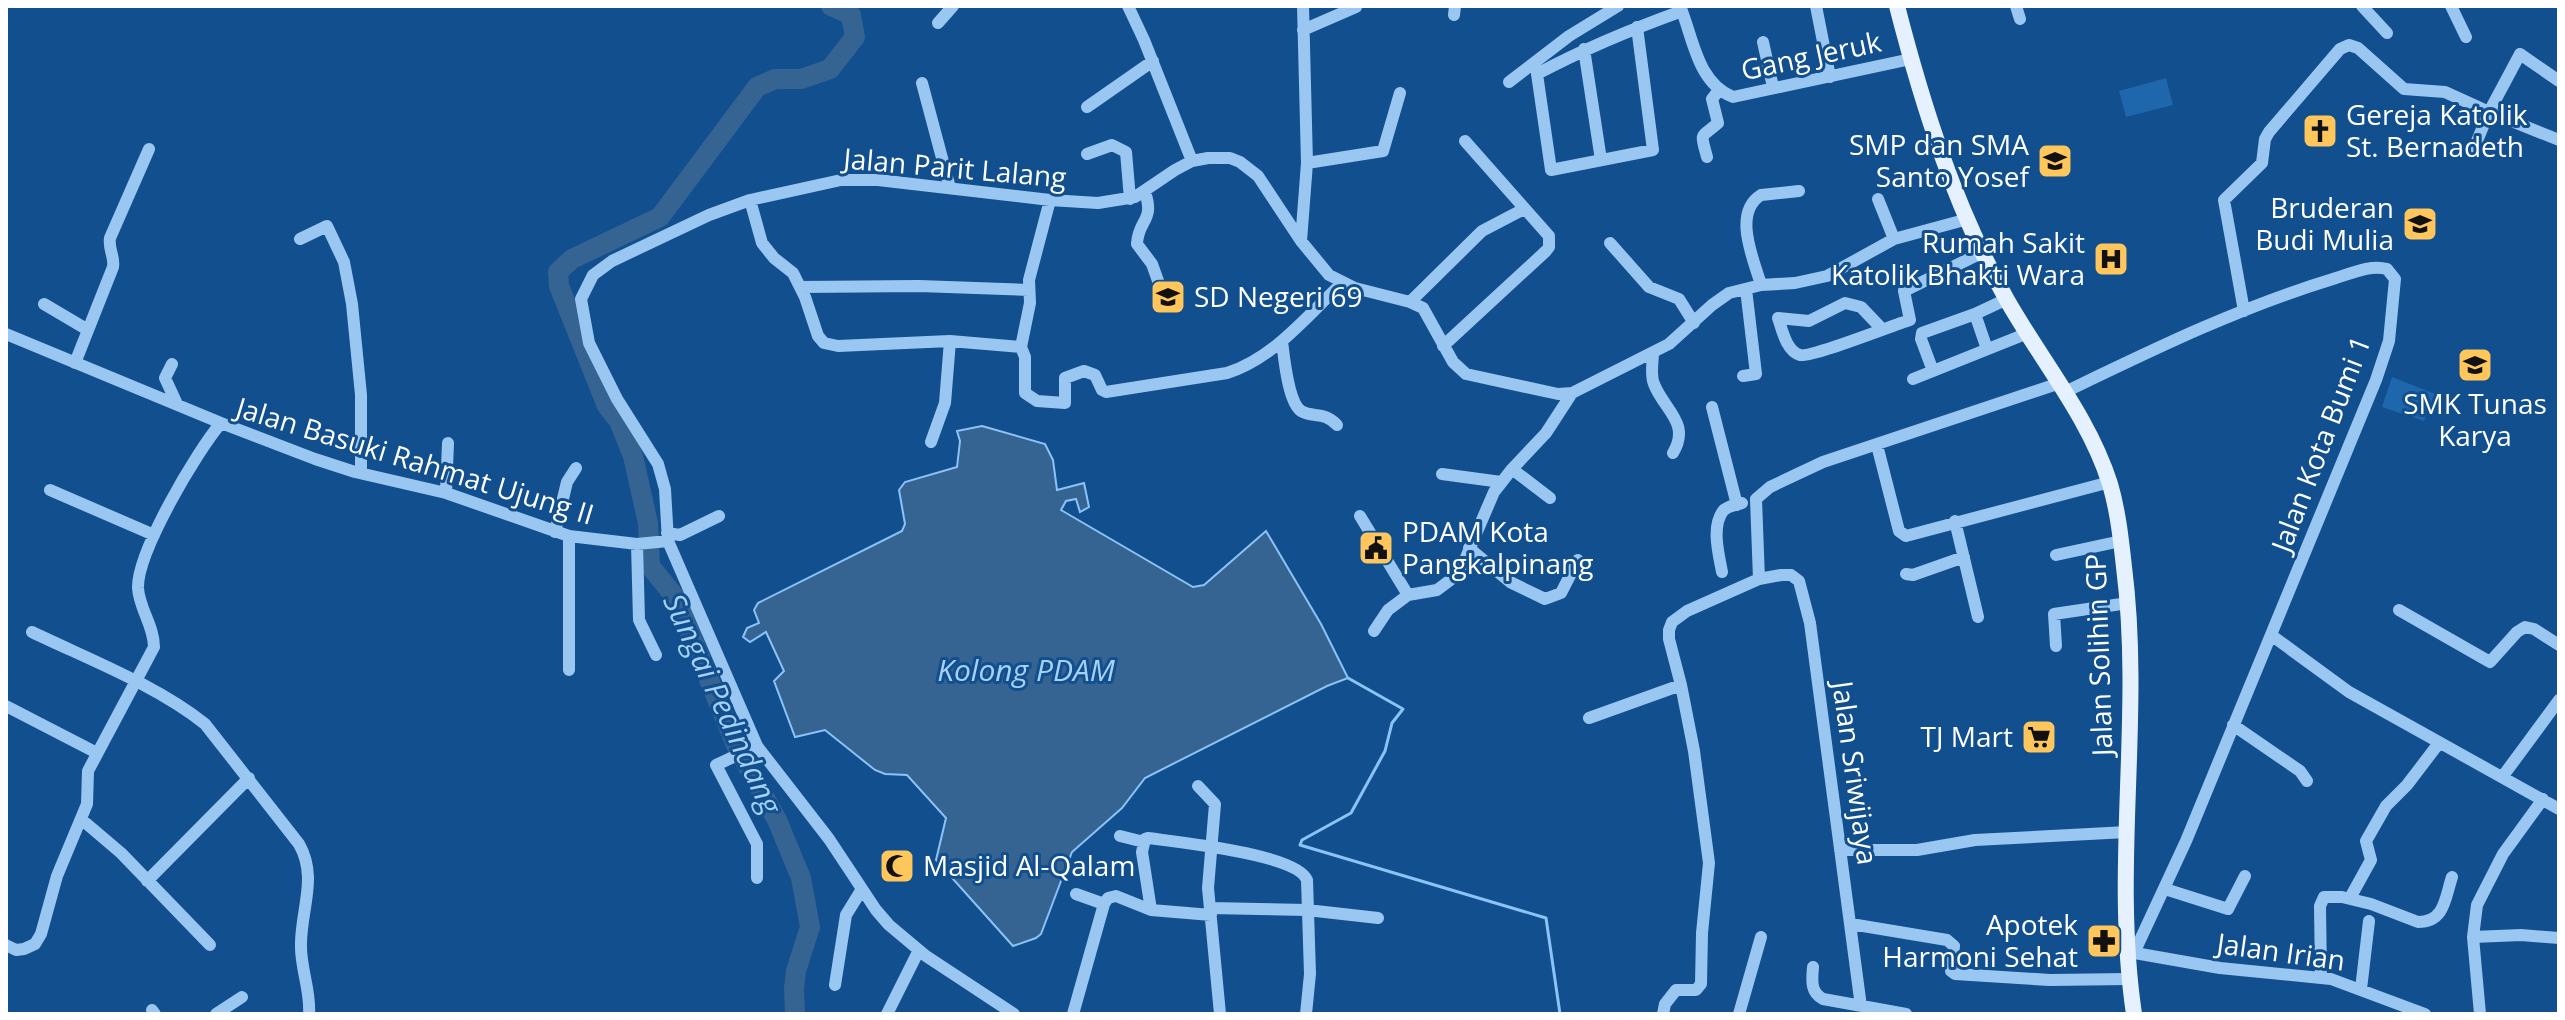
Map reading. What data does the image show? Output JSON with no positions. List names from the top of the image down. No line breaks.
{"streets":{"main road":["Jalan Solihin GP"],"street":["Gang Jeruk","Jalan Parit Lalang","Jalan Kota Bumi 1","Jalan Basuki Rahmat Ujung II","Jalan Sriwijaya","Jalan Irian"]},"crossings":[["Gang Jeruk","Jalan Solihin GP"],["Jalan Parit Lalang","Jalan Basuki Rahmat Ujung II"],["Jalan Kota Bumi 1","Jalan Solihin GP"],["Jalan Kota Bumi 1","Jalan Irian"],["Jalan Solihin GP","Jalan Irian"]],"water":["Kolong PDAM","Sungai Pedindang"],"places":{"church":["Gereja Katolik St. Bernadeth"],"school or university":["SMP dan SMA Santo Yosef","Bruderan Budi Mulia","SD Negeri 69","SMK Tunas Karya"],"hospital":["Rumah Sakit Katolik Bhakti Wara"],"public building":["PDAM Kota Pangkalpinang"],"supermarket":["TJ Mart"],"mosque":["Masjid Al-Qalam"],"pharmacy":["Apotek Harmoni Sehat"]}}
